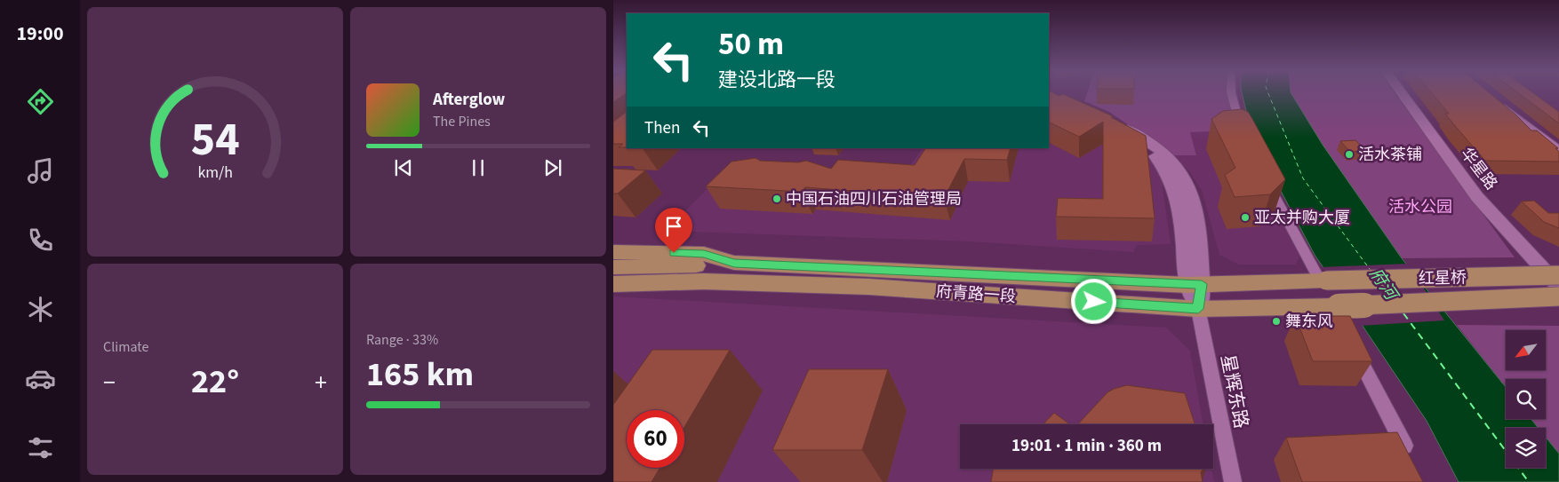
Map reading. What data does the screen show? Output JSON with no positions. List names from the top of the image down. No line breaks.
{"streets":{"main road":["红星桥","府青路一段"],"street":["华星路","星辉东路"]},"crossings":[["华星路","红星桥"],["红星桥","府青路一段"],["府青路一段","星辉东路"]],"water":["府河"],"parks":["活水公园"],"places":["活水茶铺","中国石油四川石油管理局","亚太并购大厦","舞东风"],"north":"bottom left","page":{"tabs":"19:00","turn":["50 m","建设北路一段"],"song":["Afterglow","The Pines"],"then":"Then","tile":["Climate",["Range · 33%","165 km"]],"heat":["−","22°","+"],"limit":"60","trip":"19:01 · 1 min · 360 m","gauge":["54","km/h"]}}
